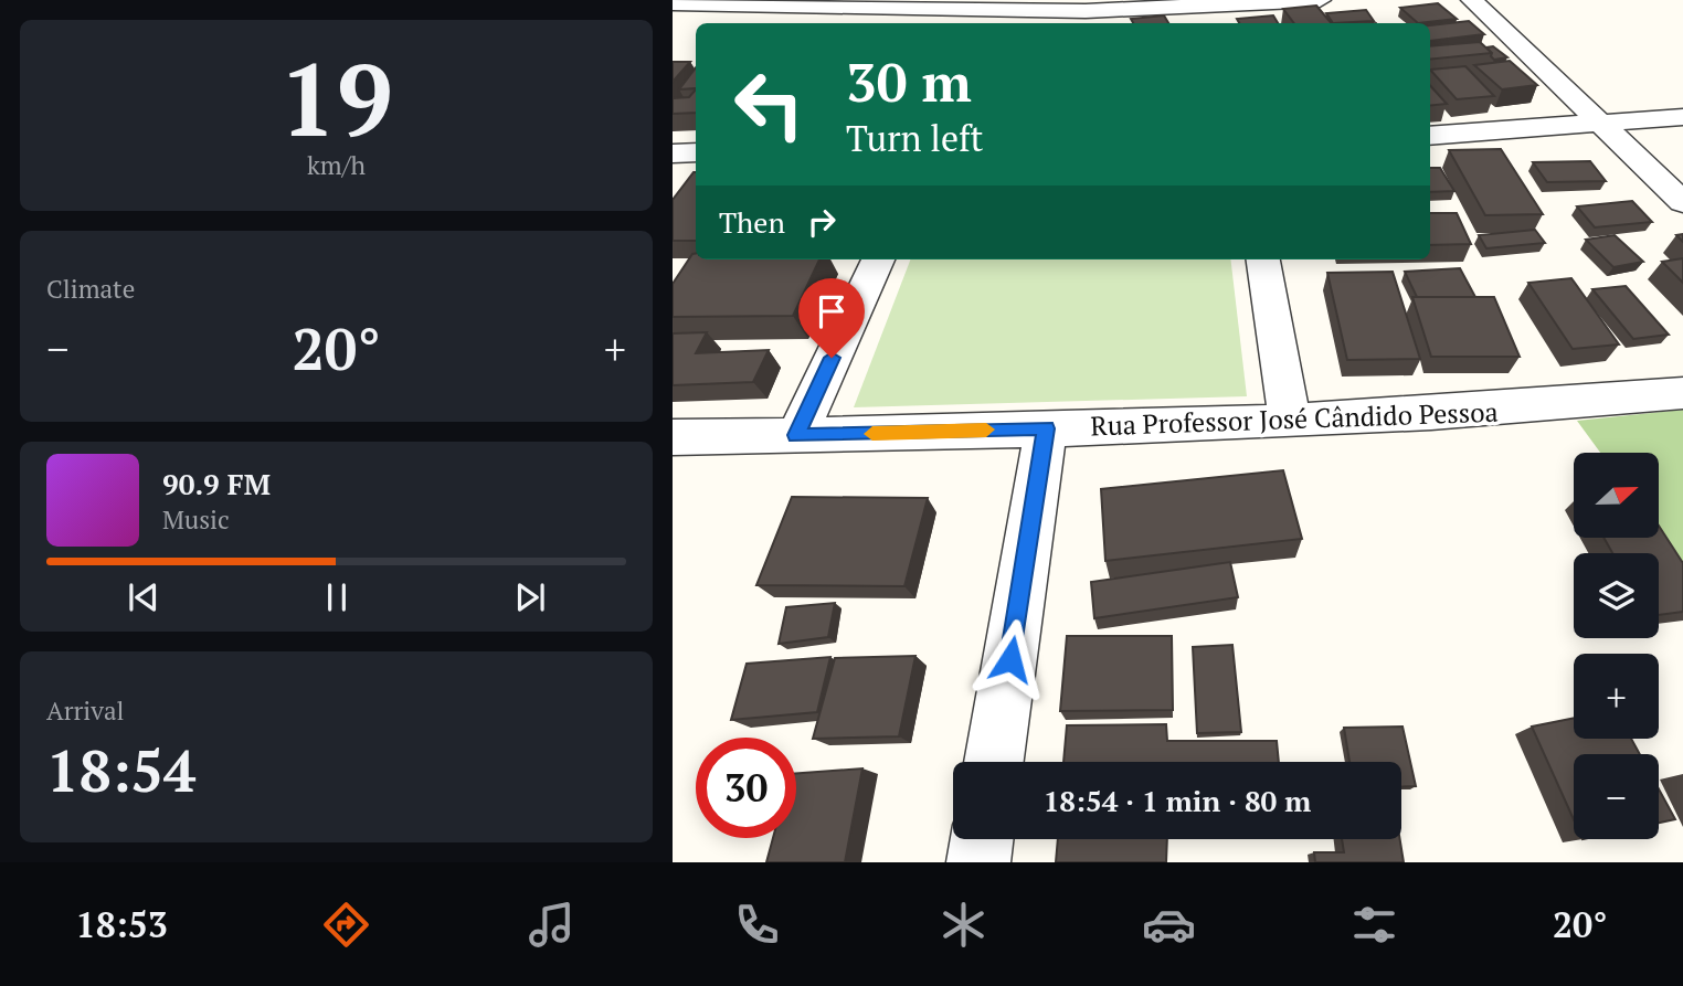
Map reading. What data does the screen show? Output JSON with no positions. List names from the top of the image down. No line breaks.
{"streets":{"street":["Rua Professor José Cândido Pessoa"]},"north":"right","page":{"tile":[["19","km/h"],"Climate",["Arrival","18:54"]],"turn":["30 m","Turn left"],"then":"Then","heat":["−","20°","+"],"map_buttons":["+","−"],"song":["90.9 FM","Music"],"limit":"30","trip":"18:54 · 1 min · 80 m","tabs":["18:53","20°"]}}
